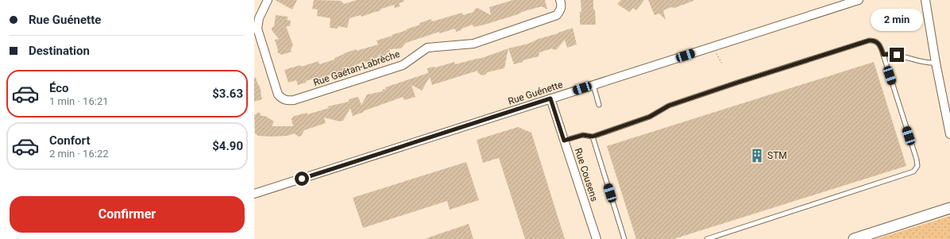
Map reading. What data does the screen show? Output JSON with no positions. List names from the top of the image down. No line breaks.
{"streets":{"street":["Rue Gaétan-Labrèche","Rue Guénette","Rue Cousens"]},"crossings":[["Rue Guénette","Rue Cousens"]],"places":{"building":["STM"]},"page":{"banner":["Rue Guénette","Destination"],"bubble":"2 min","list":[{"name":"Éco","note":"1 min · 16:21","value":"$3.63"},{"name":"Confort","note":"2 min · 16:22","value":"$4.90"}],"buttons":"Confirmer"}}
